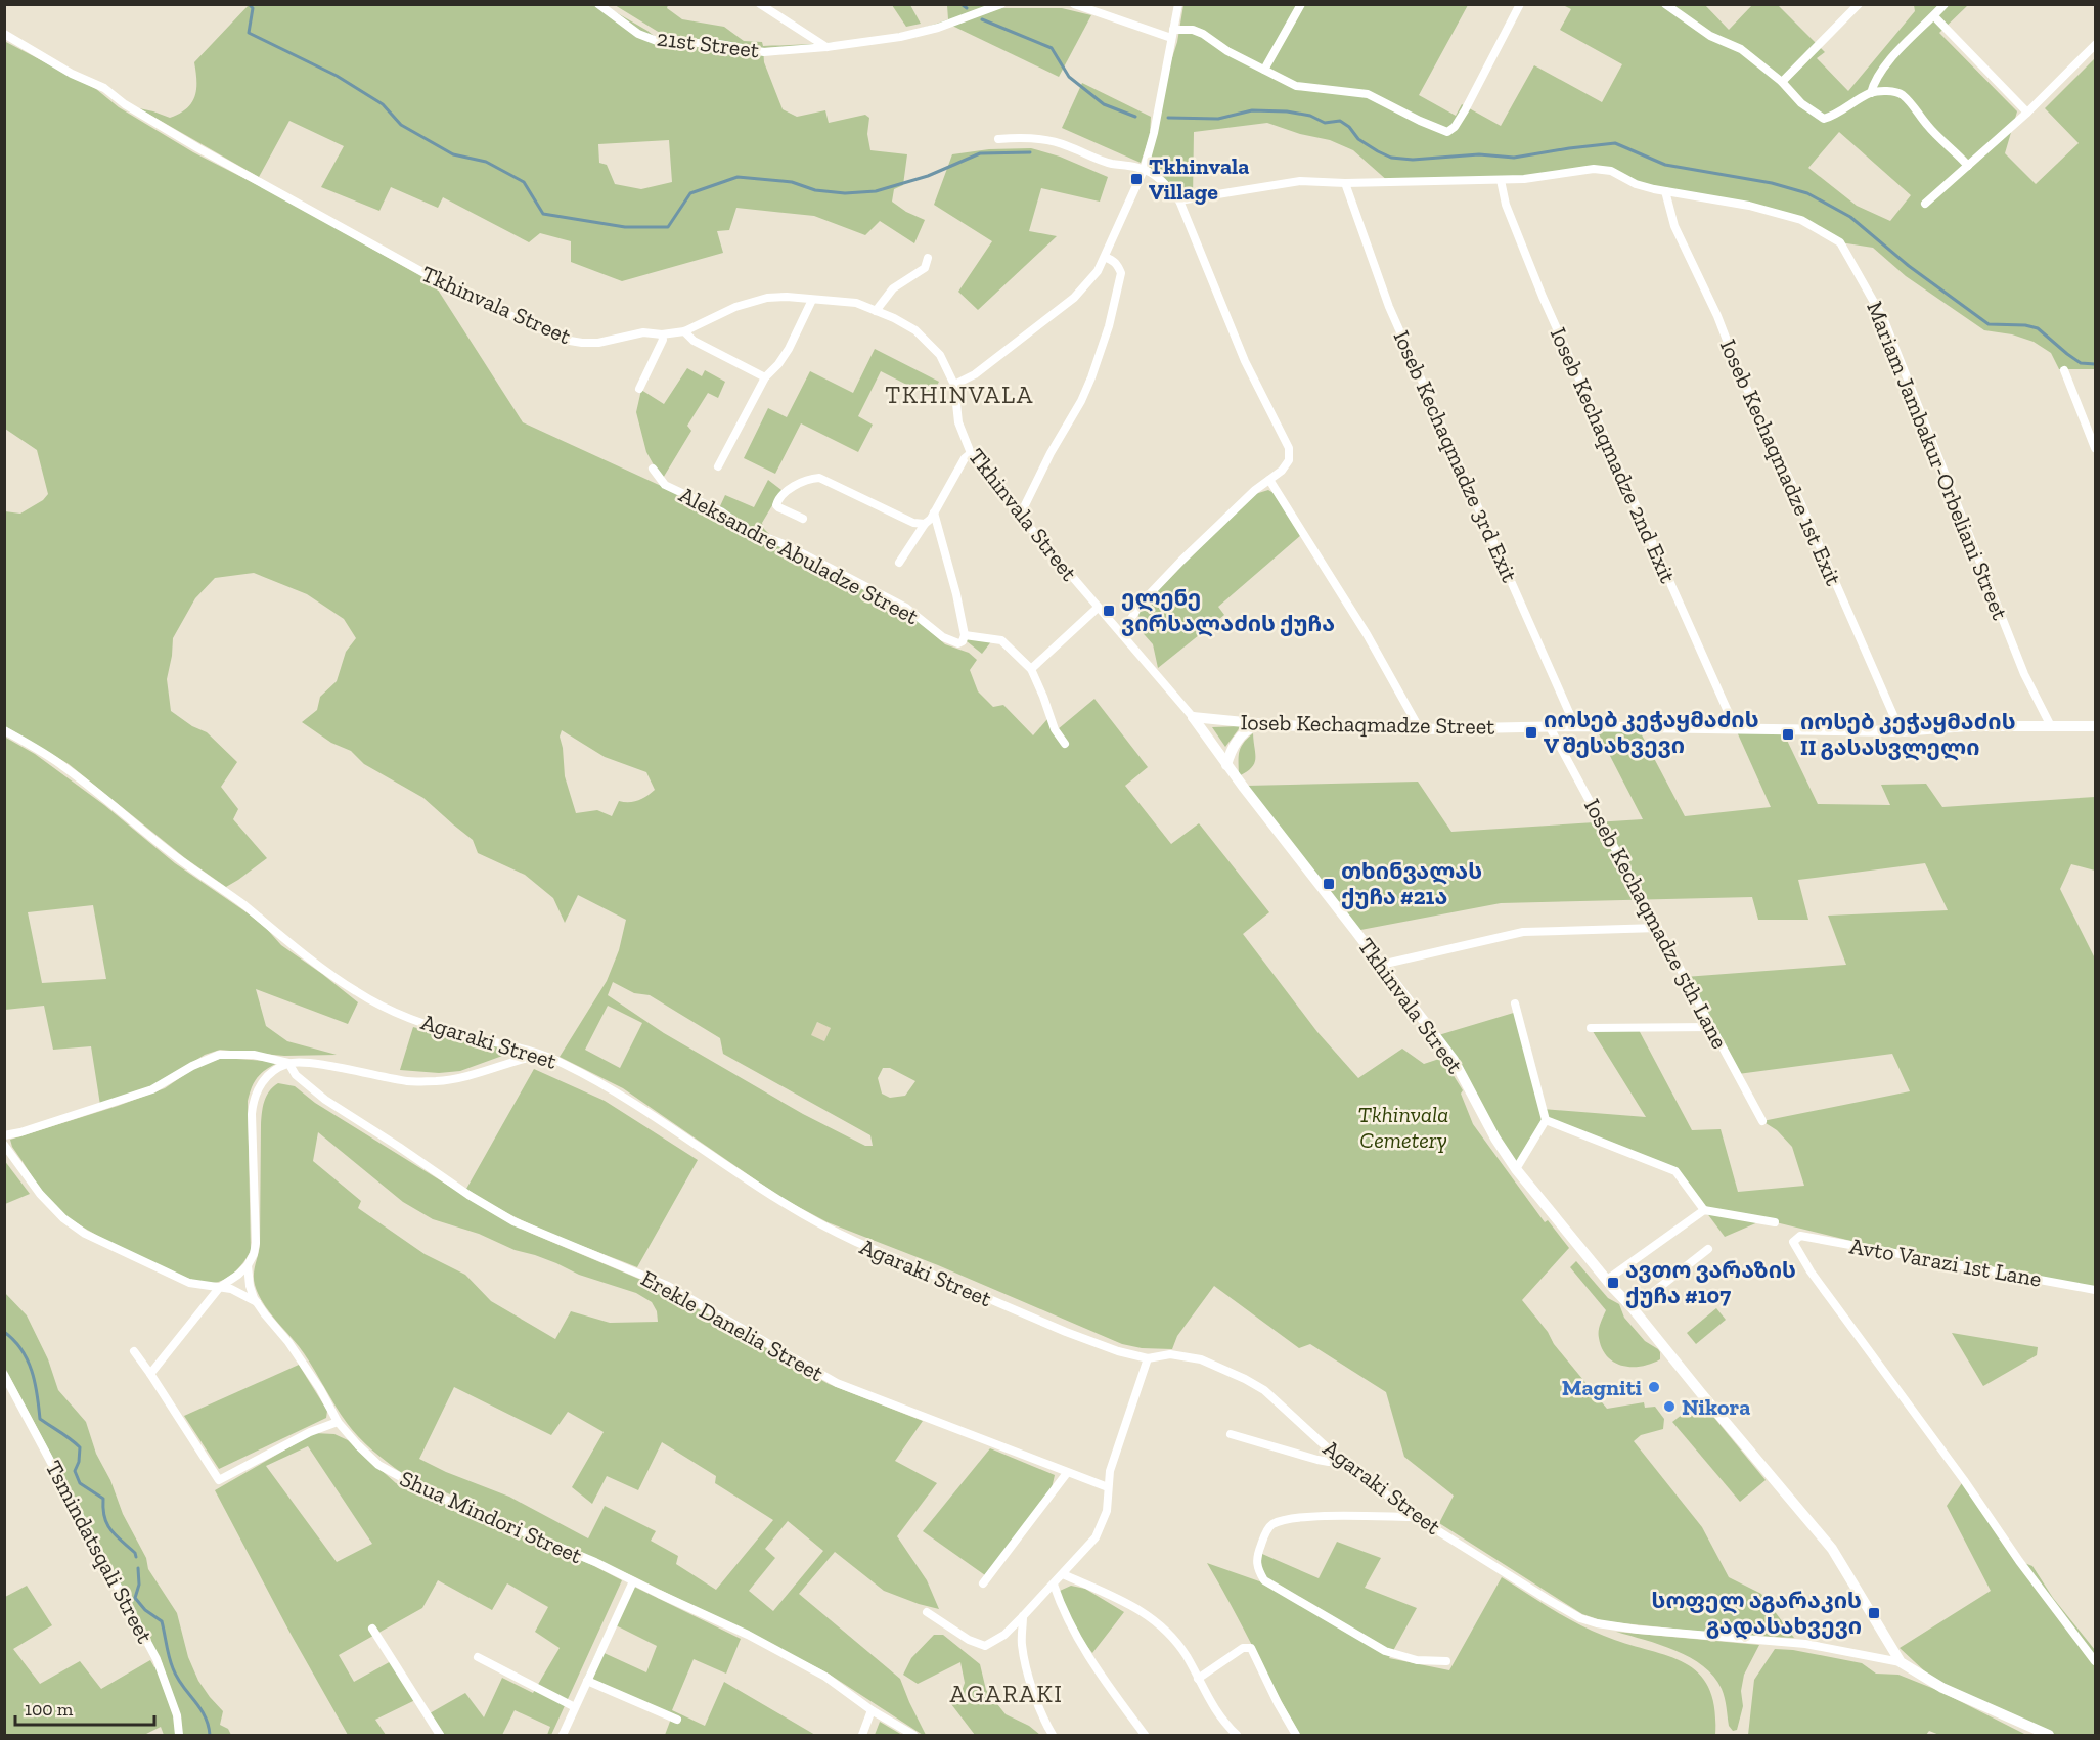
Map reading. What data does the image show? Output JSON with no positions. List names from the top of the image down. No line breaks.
{"streets":{"street":["21st Street","Tkhinvala Street","Ioseb Kechaqmadze 2nd Exit","Ioseb Kechaqmadze 3rd Exit","Mariam Jambakur-Orbeliani Street","Ioseb Kechaqmadze 1st Exit","Aleksandre Abuladze Street","Ioseb Kechaqmadze Street","Ioseb Kechaqmadze 5th Lane","Agaraki Street","Avto Varazi 1st Lane","Erekle Danelia Street","Shua Mindori Street","Tsmindatsqali Street"]},"crossings":[["Tkhinvala Street","Ioseb Kechaqmadze Street"],["Tkhinvala Street","Agaraki Street"],["Ioseb Kechaqmadze 2nd Exit","Mariam Jambakur-Orbeliani Street"],["Ioseb Kechaqmadze 2nd Exit","Ioseb Kechaqmadze Street"],["Ioseb Kechaqmadze 3rd Exit","Mariam Jambakur-Orbeliani Street"],["Ioseb Kechaqmadze 3rd Exit","Ioseb Kechaqmadze Street"],["Mariam Jambakur-Orbeliani Street","Ioseb Kechaqmadze 1st Exit"],["Mariam Jambakur-Orbeliani Street","Ioseb Kechaqmadze Street"],["Ioseb Kechaqmadze 1st Exit","Ioseb Kechaqmadze Street"],["Ioseb Kechaqmadze Street","Ioseb Kechaqmadze 5th Lane"],["Erekle Danelia Street","Shua Mindori Street"]],"districts":["TKHINVALA","AGARAKI"],"parks":["Tkhinvala Cemetery"],"places":{"transit":["Tkhinvala Village","ელენე ვირსალაძის ქუჩა","იოსებ კეჭაყმაძის V შესახვევი","იოსებ კეჭაყმაძის II გასასვლელი","თხინვალას ქუჩა #21ა","ავთო ვარაზის ქუჩა #107","სოფელ აგარაკის გადასახვევი"],"other":["Magniti","Nikora"]},"scale_bar":"100 m"}
